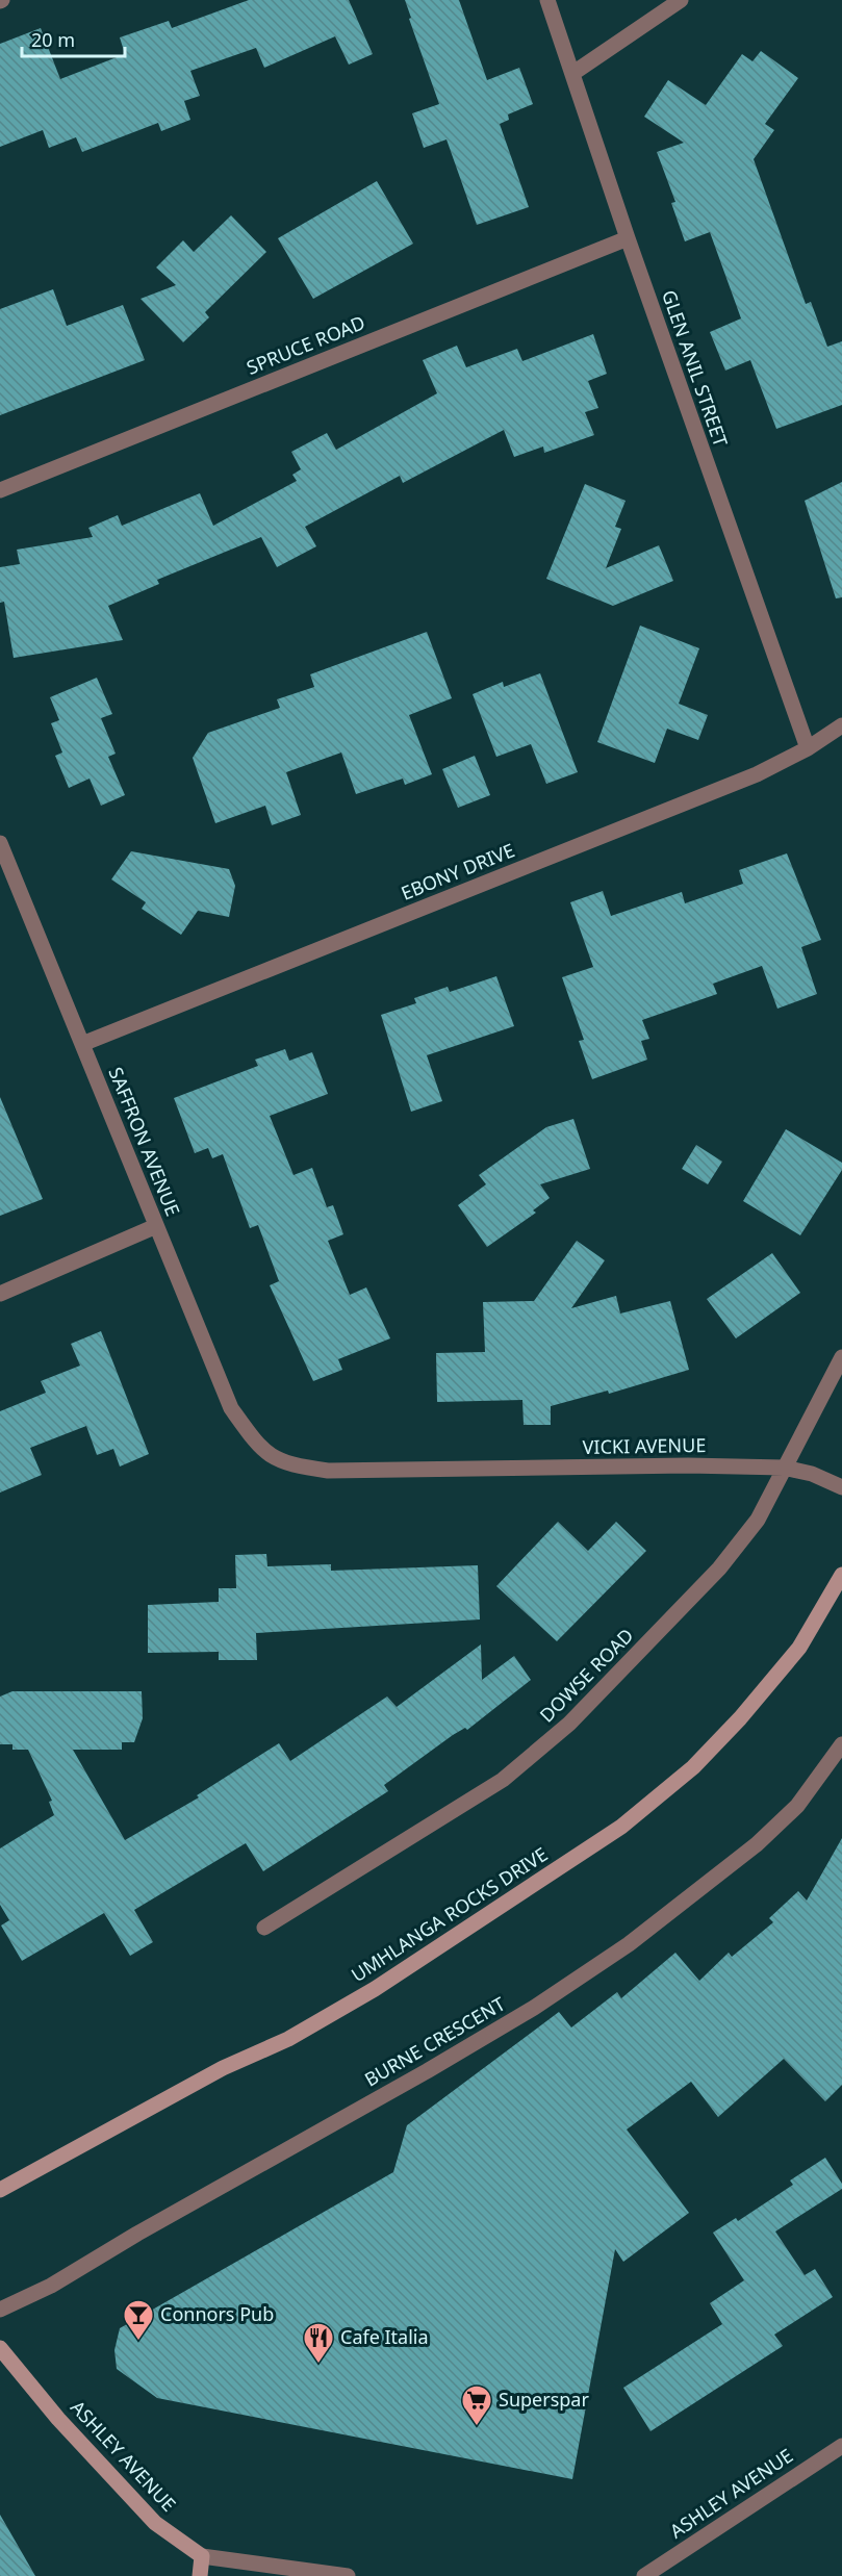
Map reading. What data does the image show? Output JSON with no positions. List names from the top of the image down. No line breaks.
{"streets":{"main road":["UMHLANGA ROCKS DRIVE","ASHLEY AVENUE"],"street":["SPRUCE ROAD","GLEN ANIL STREET","EBONY DRIVE","SAFFRON AVENUE","VICKI AVENUE","DOWSE ROAD","BURNE CRESCENT"]},"crossings":[["SPRUCE ROAD","GLEN ANIL STREET"],["GLEN ANIL STREET","EBONY DRIVE"],["EBONY DRIVE","SAFFRON AVENUE"],["SAFFRON AVENUE","VICKI AVENUE"],["VICKI AVENUE","DOWSE ROAD"]],"places":{"bar":["Connors Pub"],"restaurant":["Cafe Italia"],"supermarket":["Superspar"]},"scale_bar":"20 m"}
